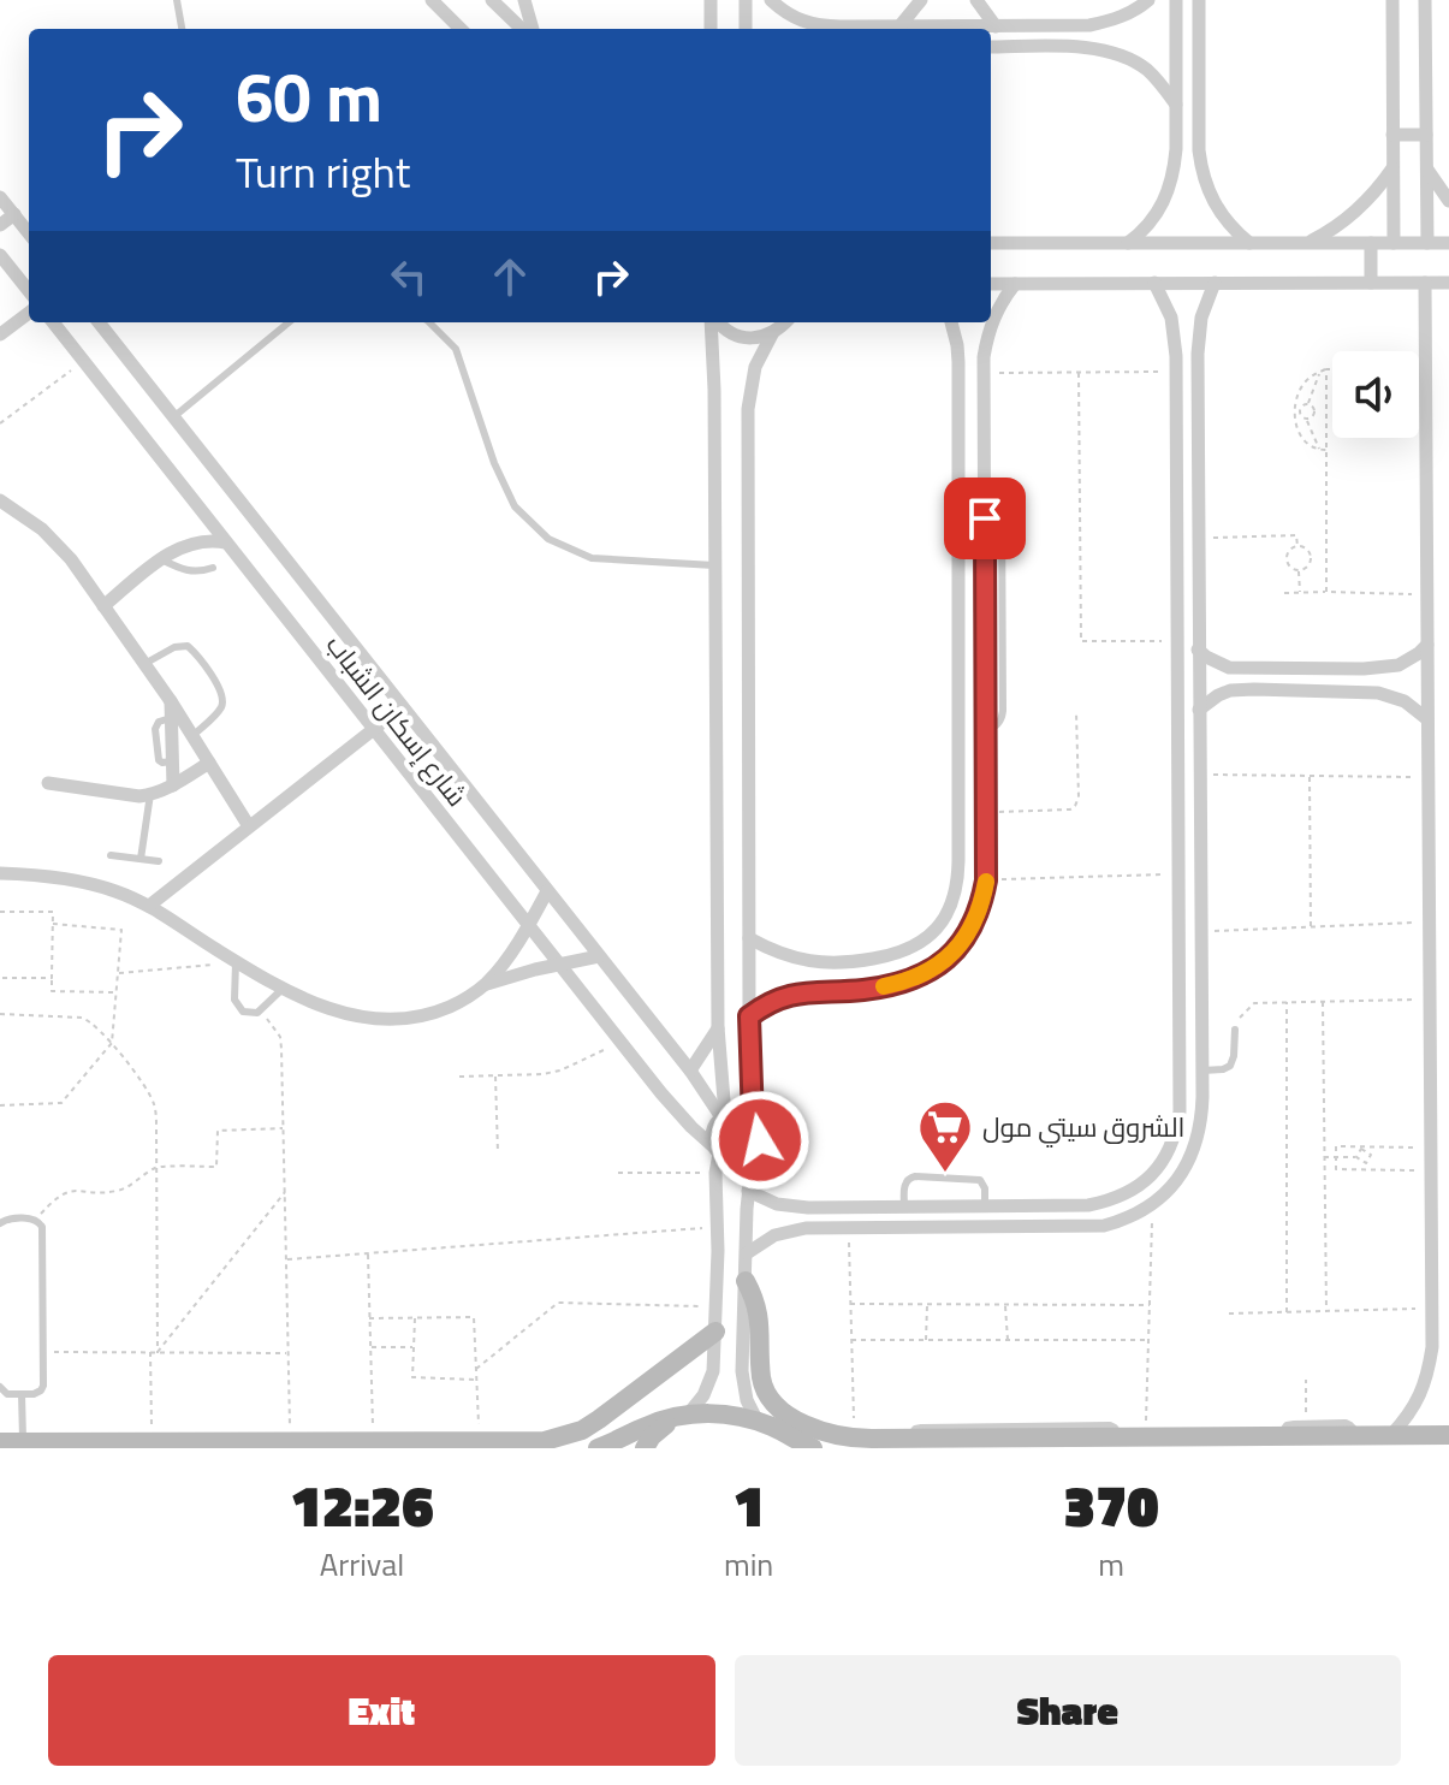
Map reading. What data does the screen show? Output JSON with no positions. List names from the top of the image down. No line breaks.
{"streets":{"street":["شارع إسكان الشباب"]},"places":{"supermarket":["الشروق سيتي مول"]},"page":{"turn":["60 m","Turn right"],"eta":["12:26","Arrival","1","min","370","m"],"buttons":["Exit","Share"]}}
